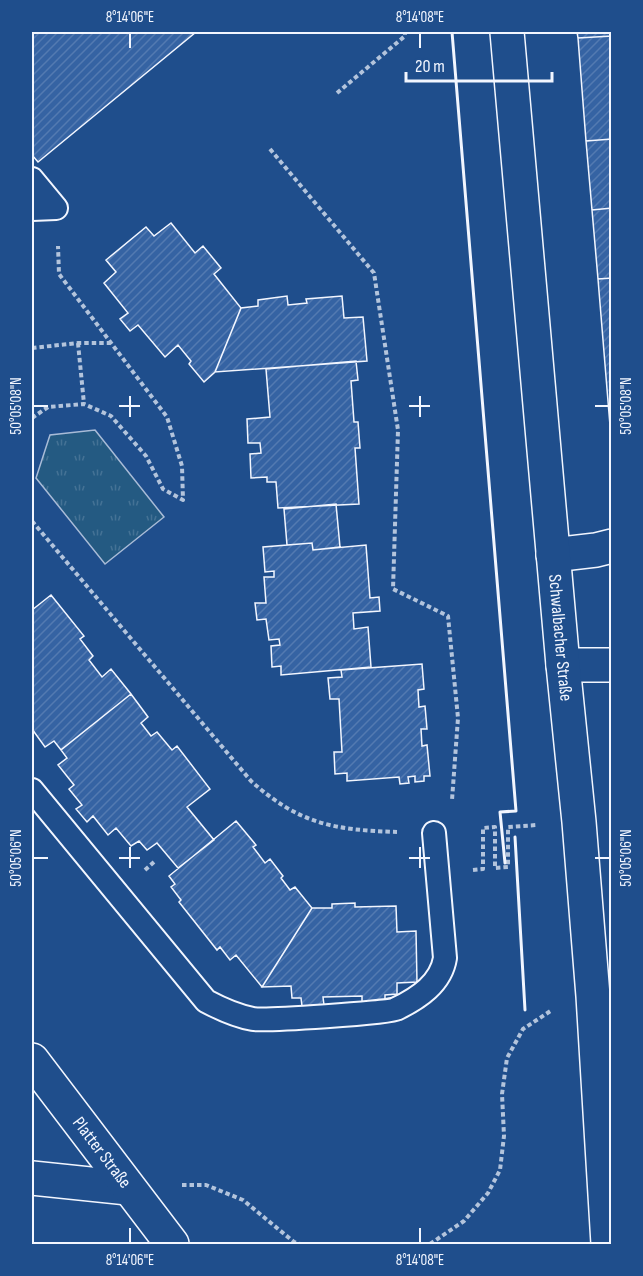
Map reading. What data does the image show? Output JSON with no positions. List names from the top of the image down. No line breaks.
{"streets":{"street":["Schwalbacher Straße","Platter Straße"]},"scale_bar":"20 m","coordinates":["8°14'06\"E","8°14'08\"E","50°05'08\"N","50°05'06\"N"]}
